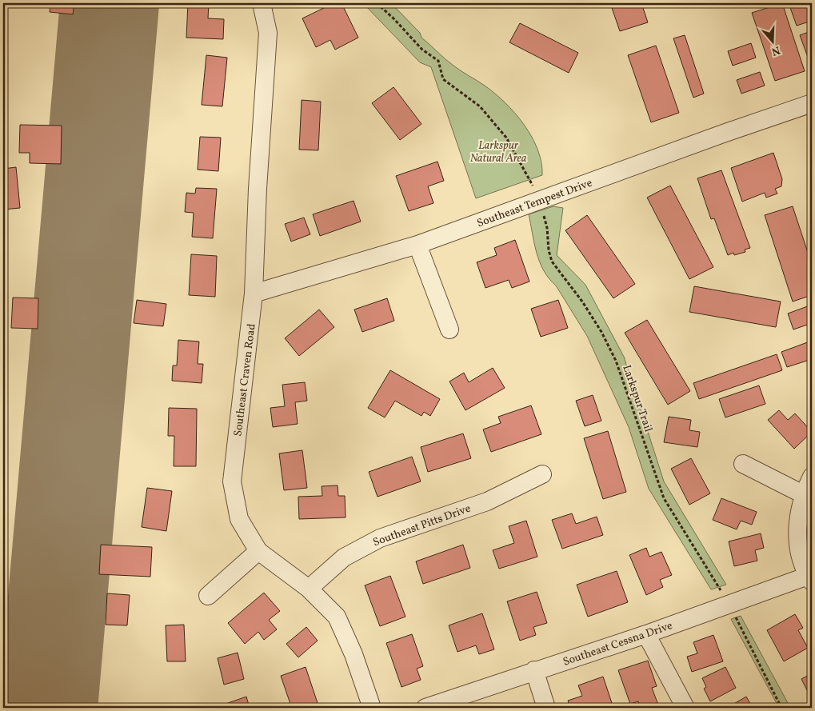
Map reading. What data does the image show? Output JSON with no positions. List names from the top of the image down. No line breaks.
{"streets":{"street":["Southeast Tempest Drive","Southeast Craven Road","Southeast Pitts Drive","Southeast Cessna Drive"],"path":["Larkspur Trail"]},"crossings":[["Southeast Tempest Drive","Southeast Craven Road"],["Southeast Craven Road","Southeast Pitts Drive"]],"parks":["Larkspur Natural Area"],"north":"bottom"}
